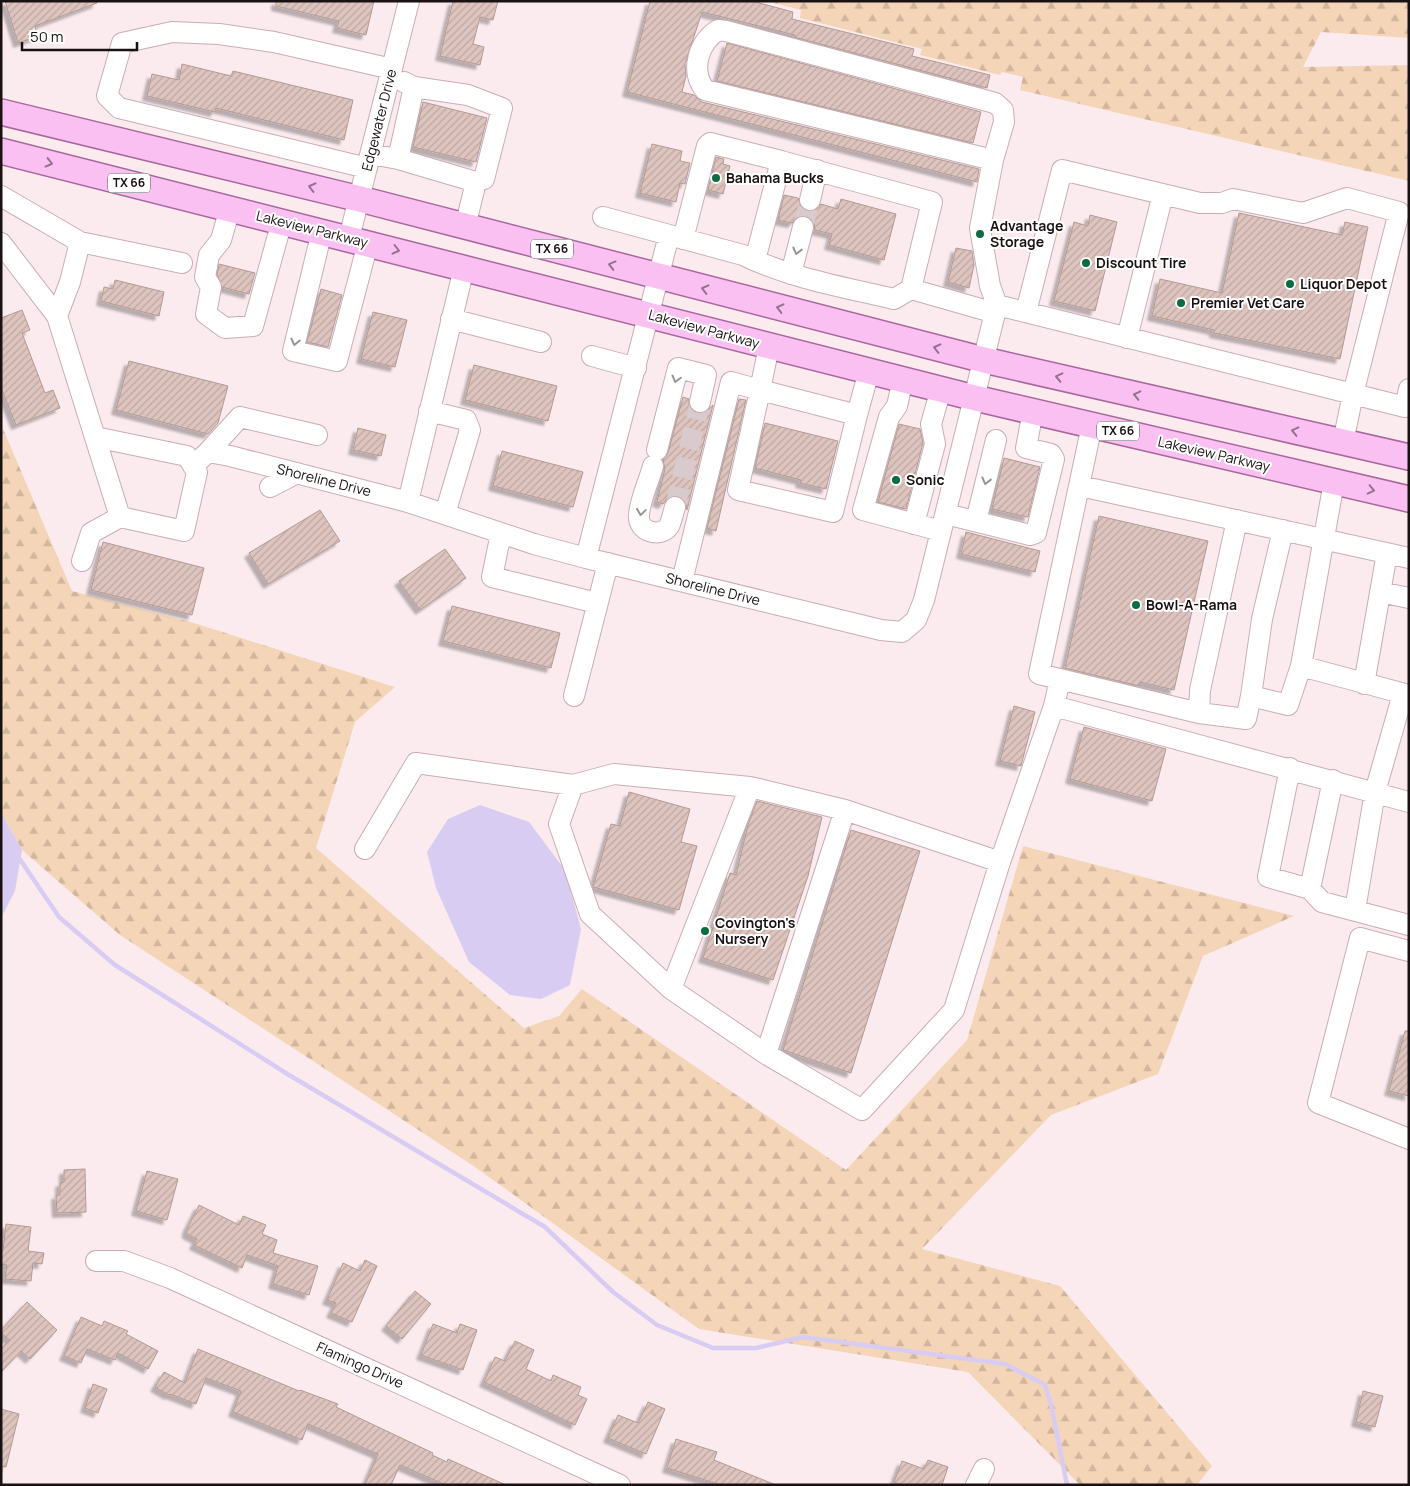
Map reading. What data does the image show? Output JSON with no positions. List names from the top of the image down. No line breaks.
{"streets":{"main road":["TX 66","Lakeview Parkway"],"street":["Edgewater Drive","Shoreline Drive","Flamingo Drive"]},"crossings":[["Edgewater Drive","TX 66"],["Edgewater Drive","Lakeview Parkway"],["TX 66","Shoreline Drive"],["Lakeview Parkway","Shoreline Drive"]],"places":["Bahama Bucks","Advantage Storage","Discount Tire","Liquor Depot","Premier Vet Care","Sonic","Bowl-A-Rama","Covington's Nursery"],"scale_bar":"50 m"}
